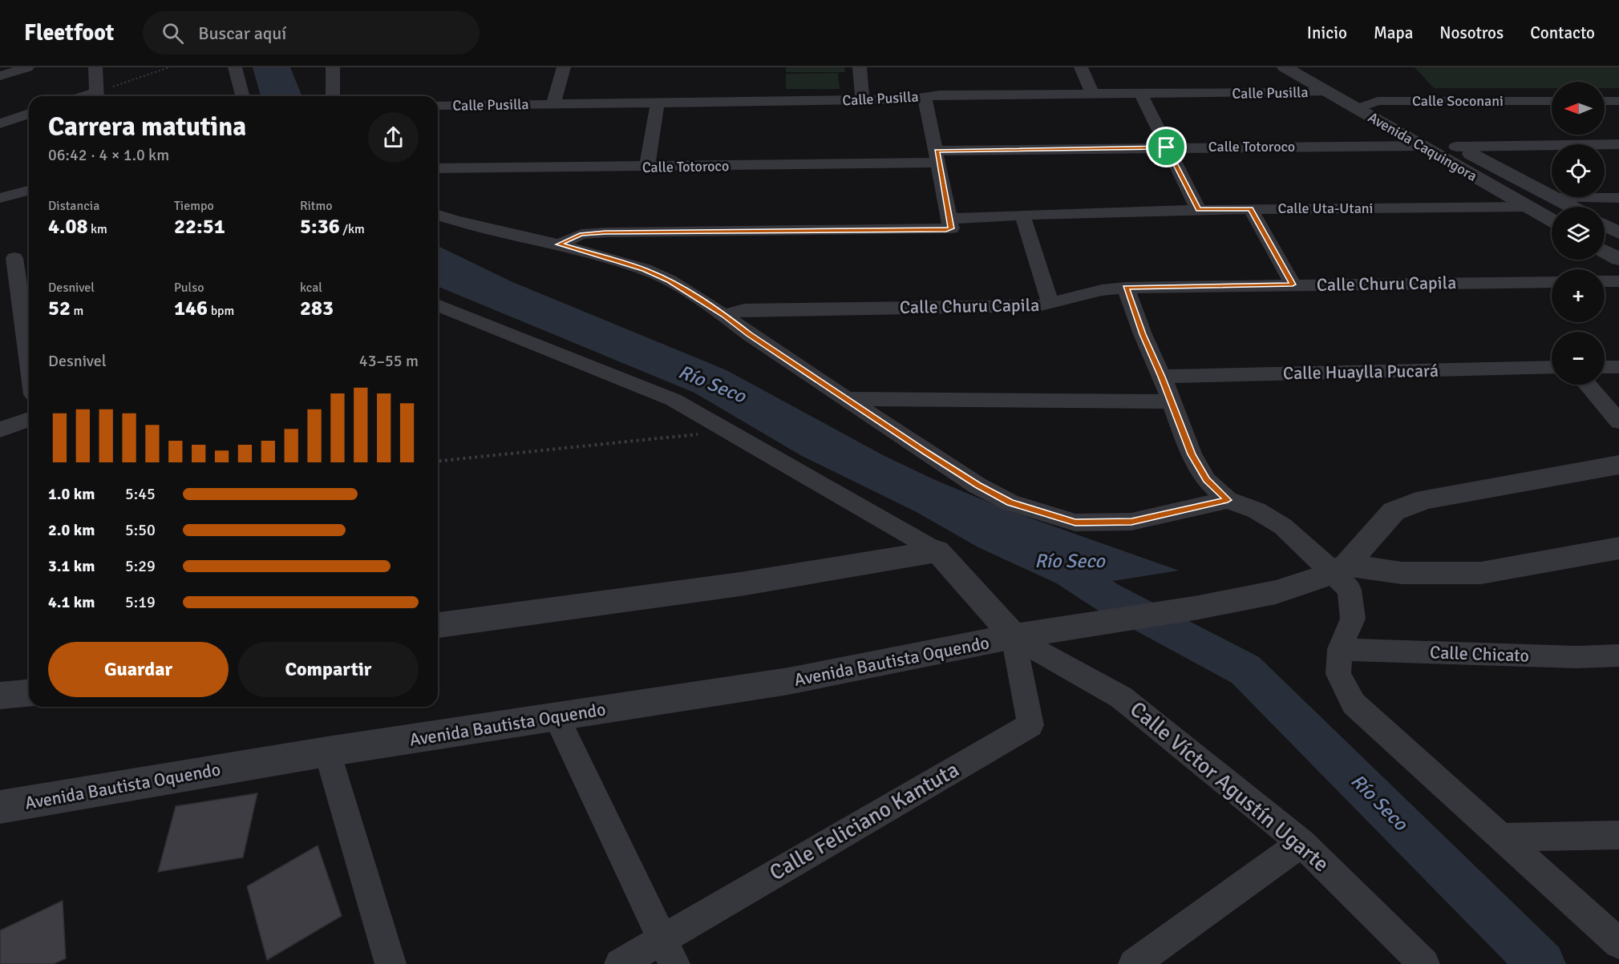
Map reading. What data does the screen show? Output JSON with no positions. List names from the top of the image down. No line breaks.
{"streets":{"street":["Calle Pusilla","Calle Soconani","Calle Totoroco","Avenida Caquingora","Calle Uta-Utani","Calle Churu Capila","Calle Huaylla Pucará","Calle Chicato","Avenida Bautista Oquendo","Calle Víctor Agustín Ugarte","Calle Feliciano Kantuta"]},"crossings":[["Calle Pusilla","Avenida Caquingora"],["Calle Soconani","Avenida Caquingora"],["Calle Totoroco","Avenida Caquingora"],["Avenida Caquingora","Calle Uta-Utani"],["Avenida Bautista Oquendo","Calle Víctor Agustín Ugarte"],["Avenida Bautista Oquendo","Calle Feliciano Kantuta"],["Calle Víctor Agustín Ugarte","Calle Feliciano Kantuta"]],"water":["Río Seco"],"north":"left","page":{"header":"Fleetfoot","search":"Buscar aquí","nav":["Inicio","Mapa","Nosotros","Contacto"],"map_buttons":["+","−"],"heading":["Carrera matutina","06:42 · 4 × 1.0 km"],"stats":[["Distancia","4.08 km"],["Tiempo","22:51"],["Ritmo","5:36 /km"],["Desnivel","52 m"],["Pulso","146 bpm"],["kcal","283"]],"chart":["Desnivel","43–55 m"],"list":[{"name":"1.0 km","note":"5:45"},{"name":"2.0 km","note":"5:50"},{"name":"3.1 km","note":"5:29"},{"name":"4.1 km","note":"5:19"}],"buttons":["Guardar","Compartir"]}}
